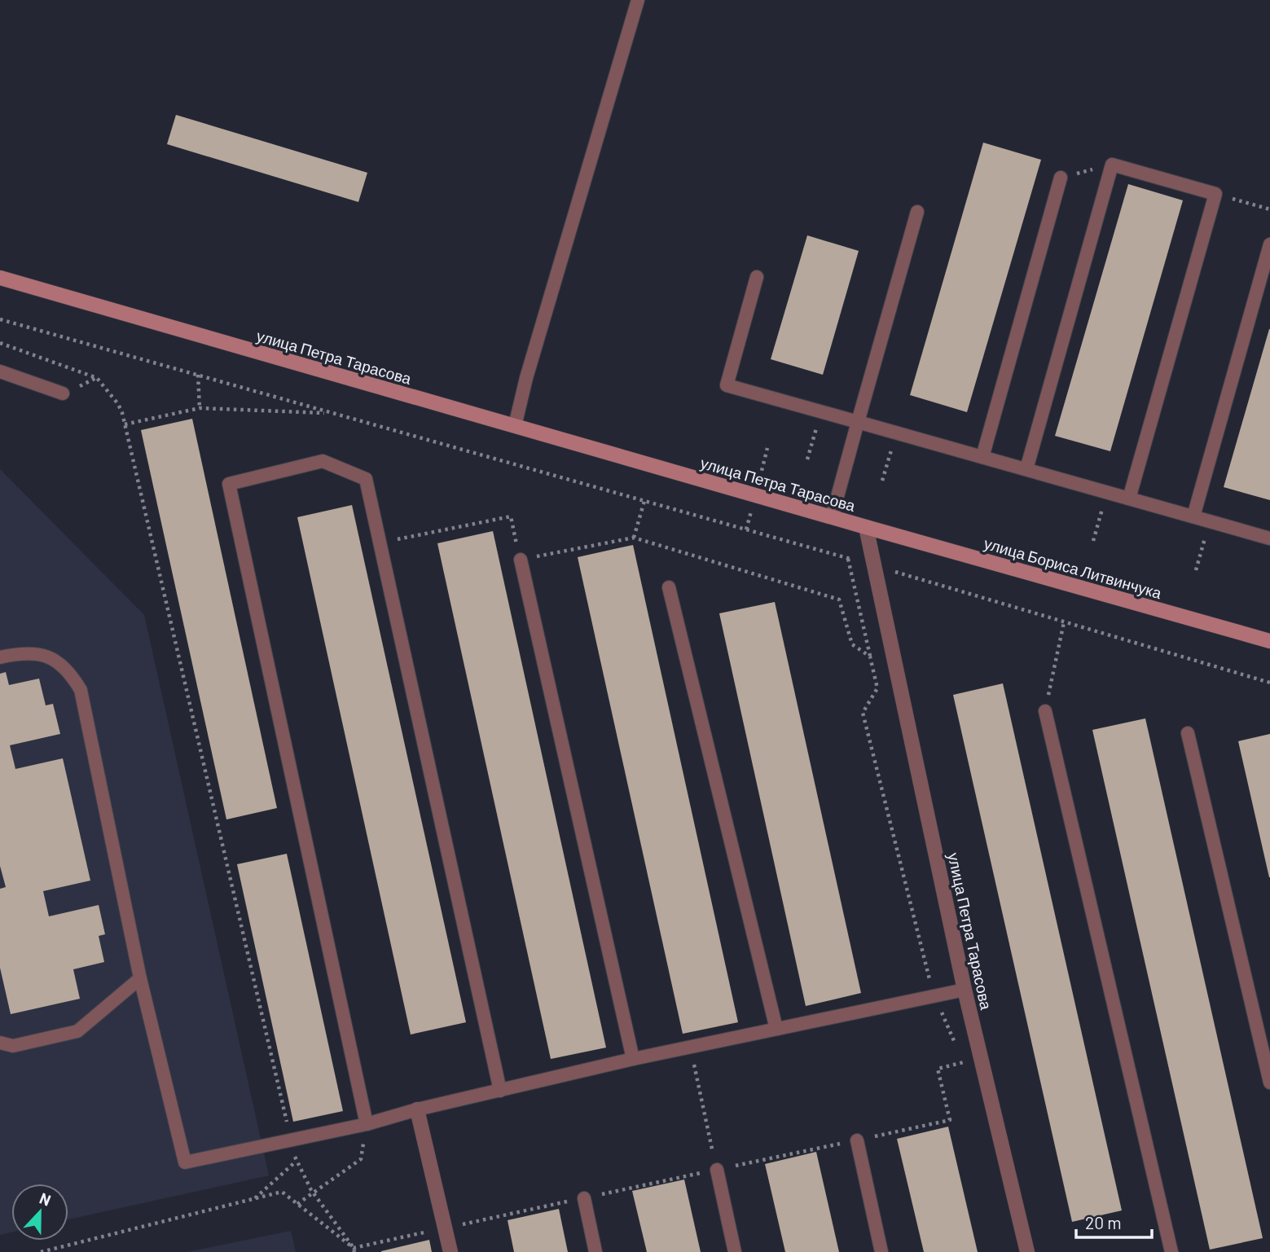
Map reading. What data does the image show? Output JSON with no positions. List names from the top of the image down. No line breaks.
{"streets":{"street":["улица Петра Тарасова","улица Бориса Литвинчука"]},"crossings":[["улица Петра Тарасова","улица Бориса Литвинчука"]],"scale_bar":"20 m","north":"top"}
